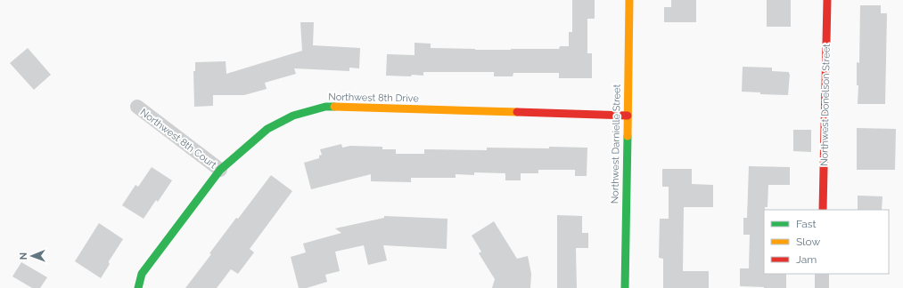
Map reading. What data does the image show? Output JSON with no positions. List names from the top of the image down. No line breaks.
{"streets":{"street":["Northwest 8th Drive","Northwest Donelson Street","Northwest 8th Court","Northwest Darnielle Street"]},"crossings":[["Northwest 8th Drive","Northwest 8th Court"],["Northwest 8th Drive","Northwest Darnielle Street"]],"legend":["Fast","Slow","Jam"],"north":"left"}
